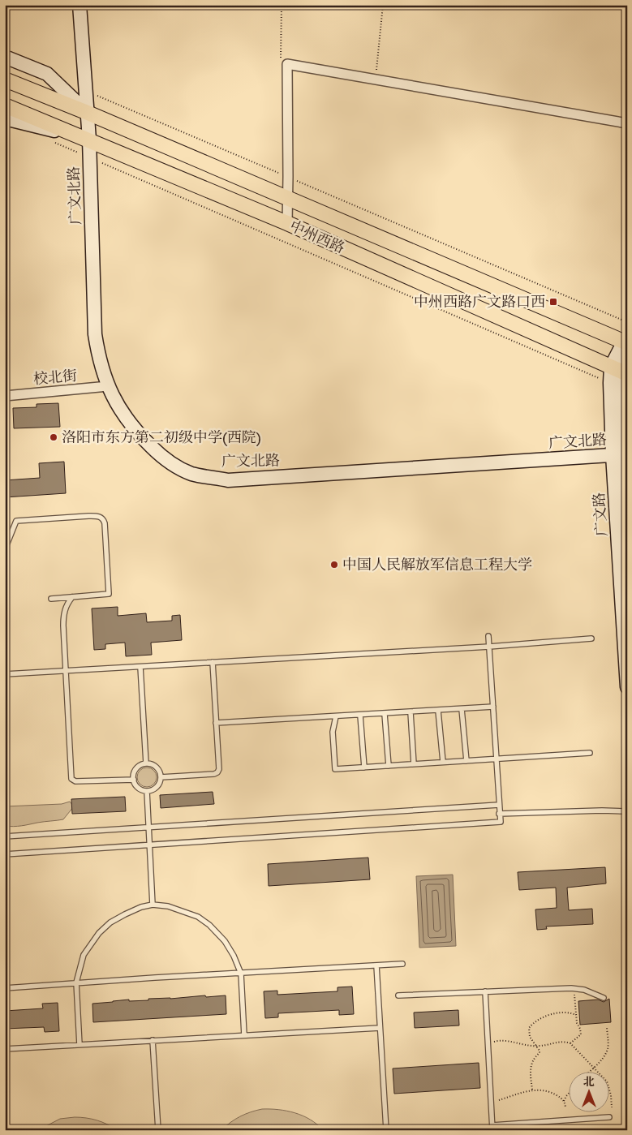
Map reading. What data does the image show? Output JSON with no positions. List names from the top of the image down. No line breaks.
{"streets":{"main road":["中州西路"],"street":["广文北路","校北街","广文路"]},"crossings":[["广文北路","中州西路"],["广文北路","校北街"],["广文北路","广文路"],["中州西路","广文路"]],"places":{"transit":["中州西路广文路口西"],"other":["洛阳市东方第二初级中学(西院)","中国人民解放军信息工程大学"]},"north":"top"}
